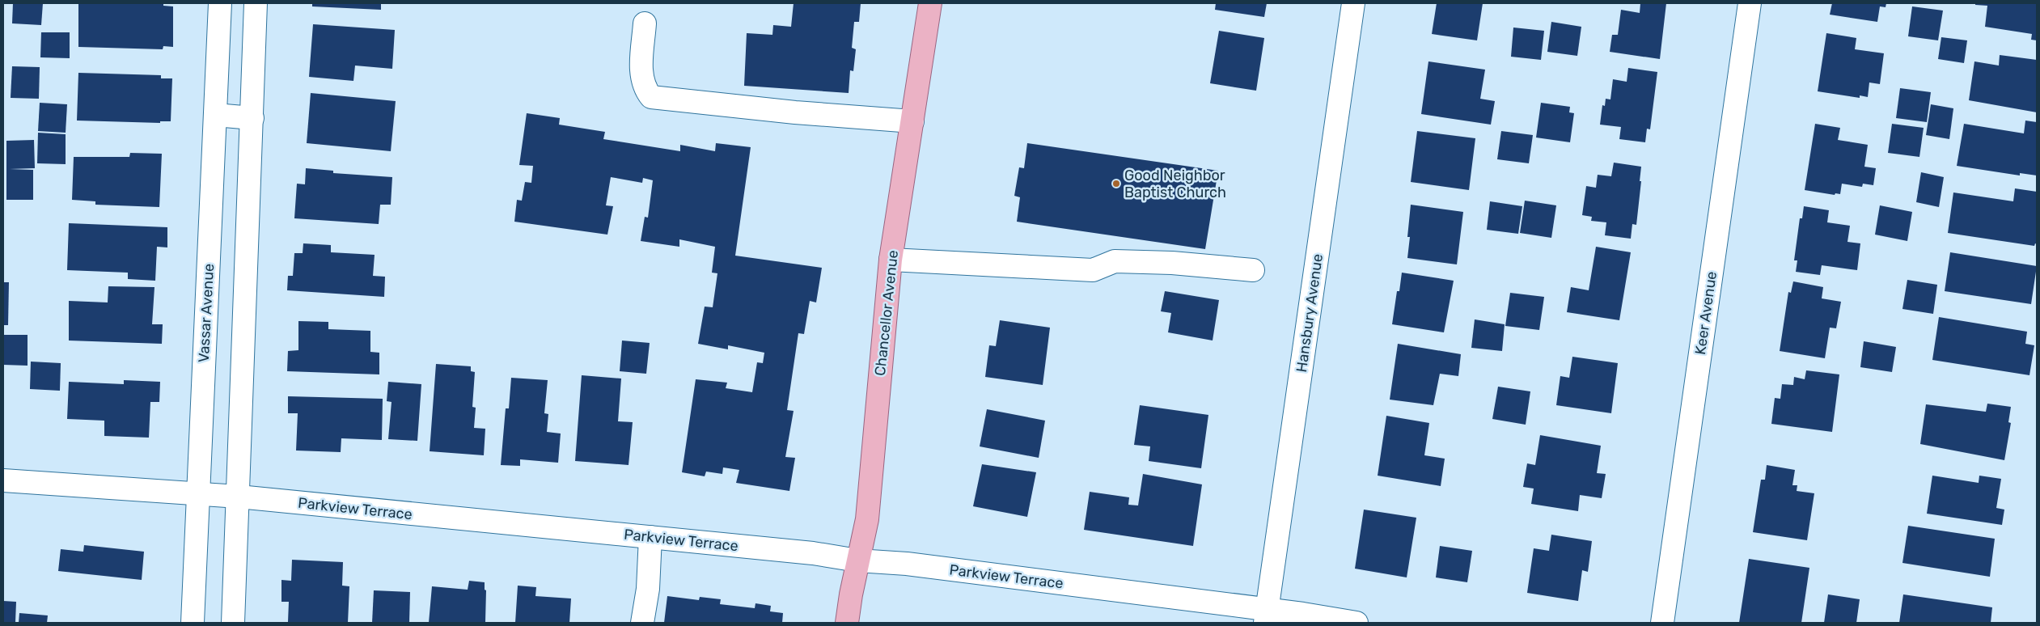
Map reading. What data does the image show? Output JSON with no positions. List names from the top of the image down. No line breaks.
{"streets":{"main road":["Chancellor Avenue"],"street":["Vassar Avenue","Hansbury Avenue","Keer Avenue","Parkview Terrace"]},"crossings":[["Vassar Avenue","Parkview Terrace"],["Chancellor Avenue","Parkview Terrace"],["Hansbury Avenue","Parkview Terrace"]],"places":["Good Neighbor Baptist Church"]}
